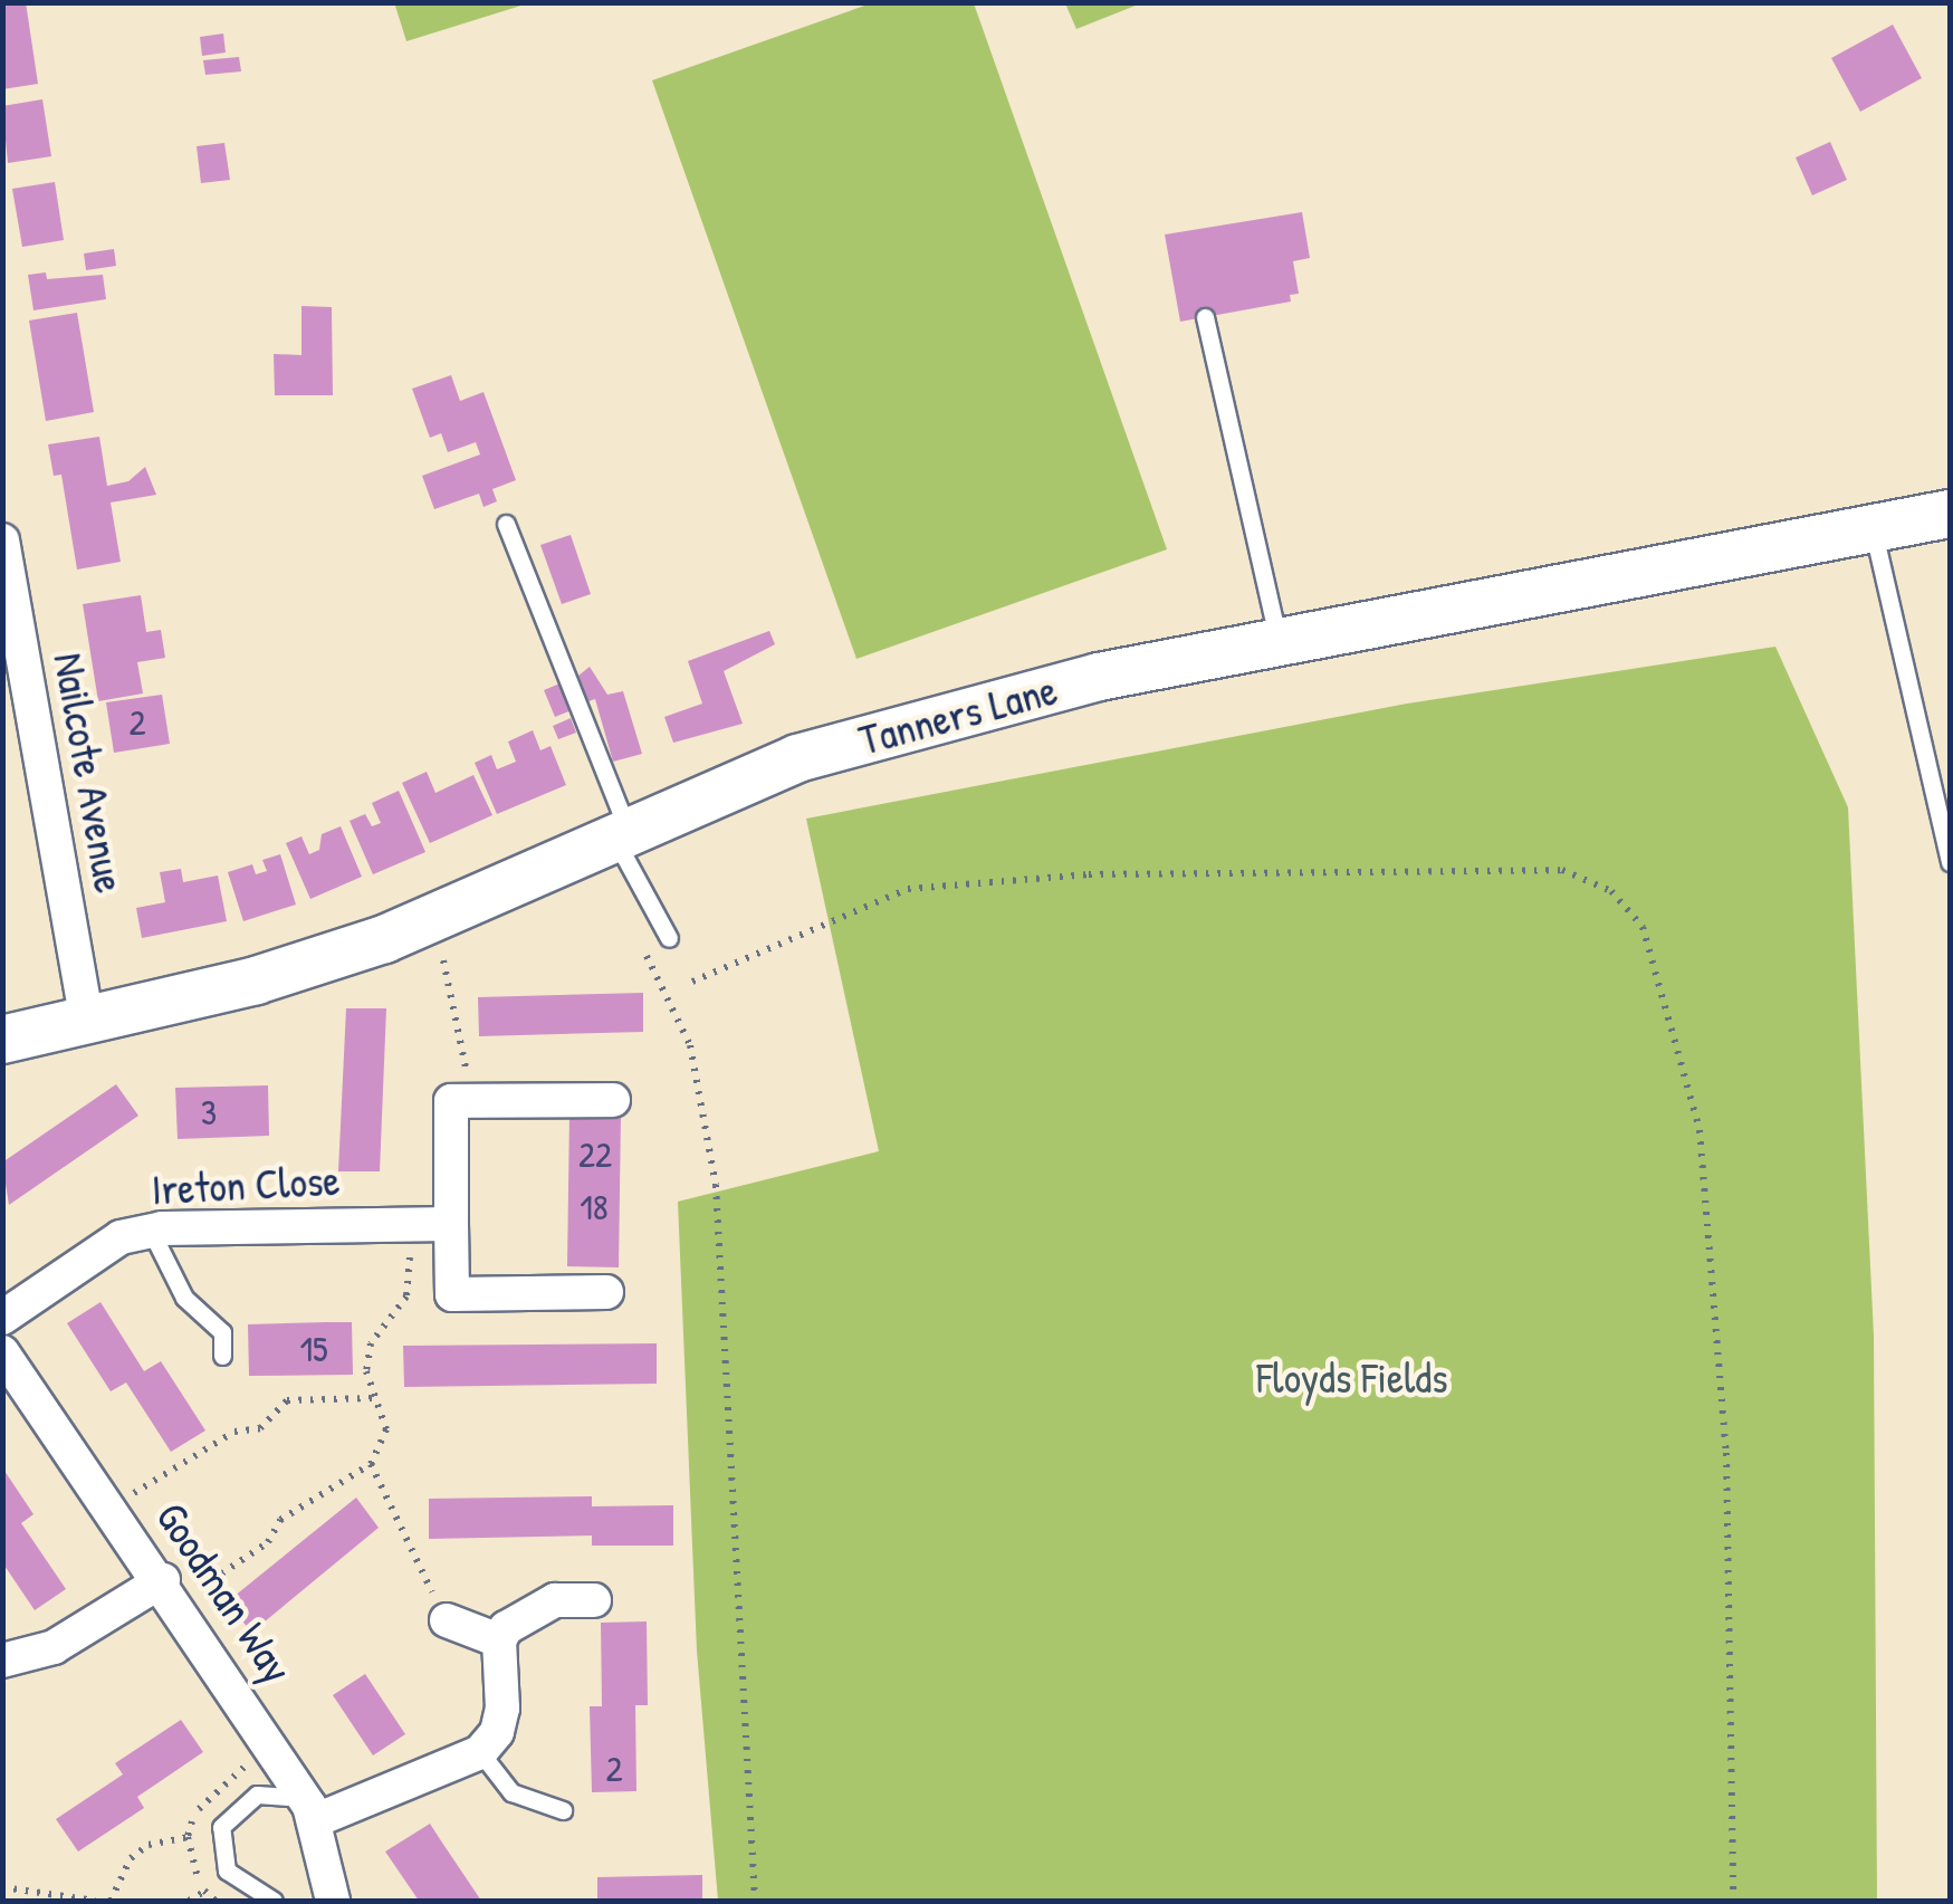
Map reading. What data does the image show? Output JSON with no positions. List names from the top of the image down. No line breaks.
{"streets":{"main road":["Tanners Lane"],"street":["Nailcote Avenue","Ireton Close","Goodman Way"]},"crossings":[["Tanners Lane","Nailcote Avenue"]],"parks":["Floyds Fields"],"house_numbers":["2","3","22","18","15","2"]}
